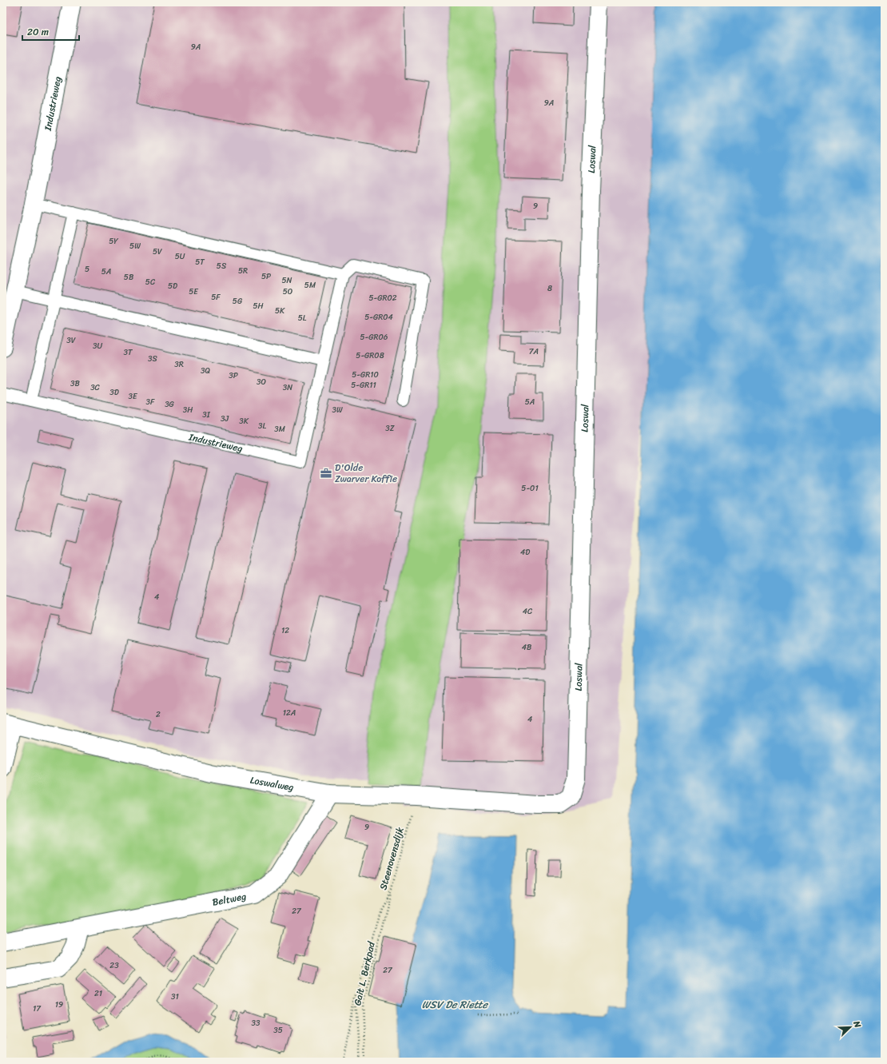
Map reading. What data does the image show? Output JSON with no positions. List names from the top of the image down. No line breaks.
{"streets":{"street":["Industrieweg","Loswal","Loswalweg","Beltweg"],"path":["Steenovensdijk","Gait L. Berkpad"]},"crossings":[["Loswal","Loswalweg"],["Loswalweg","Steenovensdijk"],["Loswalweg","Beltweg"],["Steenovensdijk","Gait L. Berkpad"]],"water":["WSV De Riette"],"places":{"office":["D'Olde Zwarver Koffie"]},"house_numbers":["9A","9A","9","5Y","5W","5V","5U","5T","5S","5","5R","5A","5P","5B","5N","5C","5M","5D","8","5E","5O","5F","5-GR02","5G","5H","5K","5-GR04","5L","5-GR06","3V","3U","7A","3T","5-GR08","3S","3R","3Q","5-GR10","3P","3O","3B","5-GR11","3C","3N","3D","3E","3F","5A","3G","3H","3W","3I","3J","3K","3L","3Z","3M","5-01","4D","4","4C","12","4B","12A","2","4","9","27","23","27","21","31","19","17","33","35"],"scale_bar":"20 m","north":"top right"}
